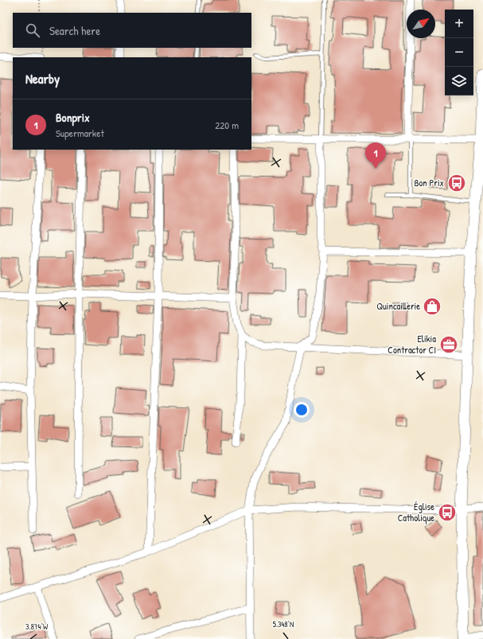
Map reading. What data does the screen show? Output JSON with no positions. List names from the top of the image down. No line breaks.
{"places":{"bus stop":["Bon Prix","Église Catholique"],"shop":["Quincaillerie"],"office":["Elikia Contractor CI"]},"north":"top right","page":{"map_buttons":["+","−"],"search":"Search here","heading":"Nearby","list":[{"mark":"1","name":"Bonprix","note":"Supermarket","value":"220 m"}],"pins":"1"},"coordinates":["5.348°N","3.874°W"]}
